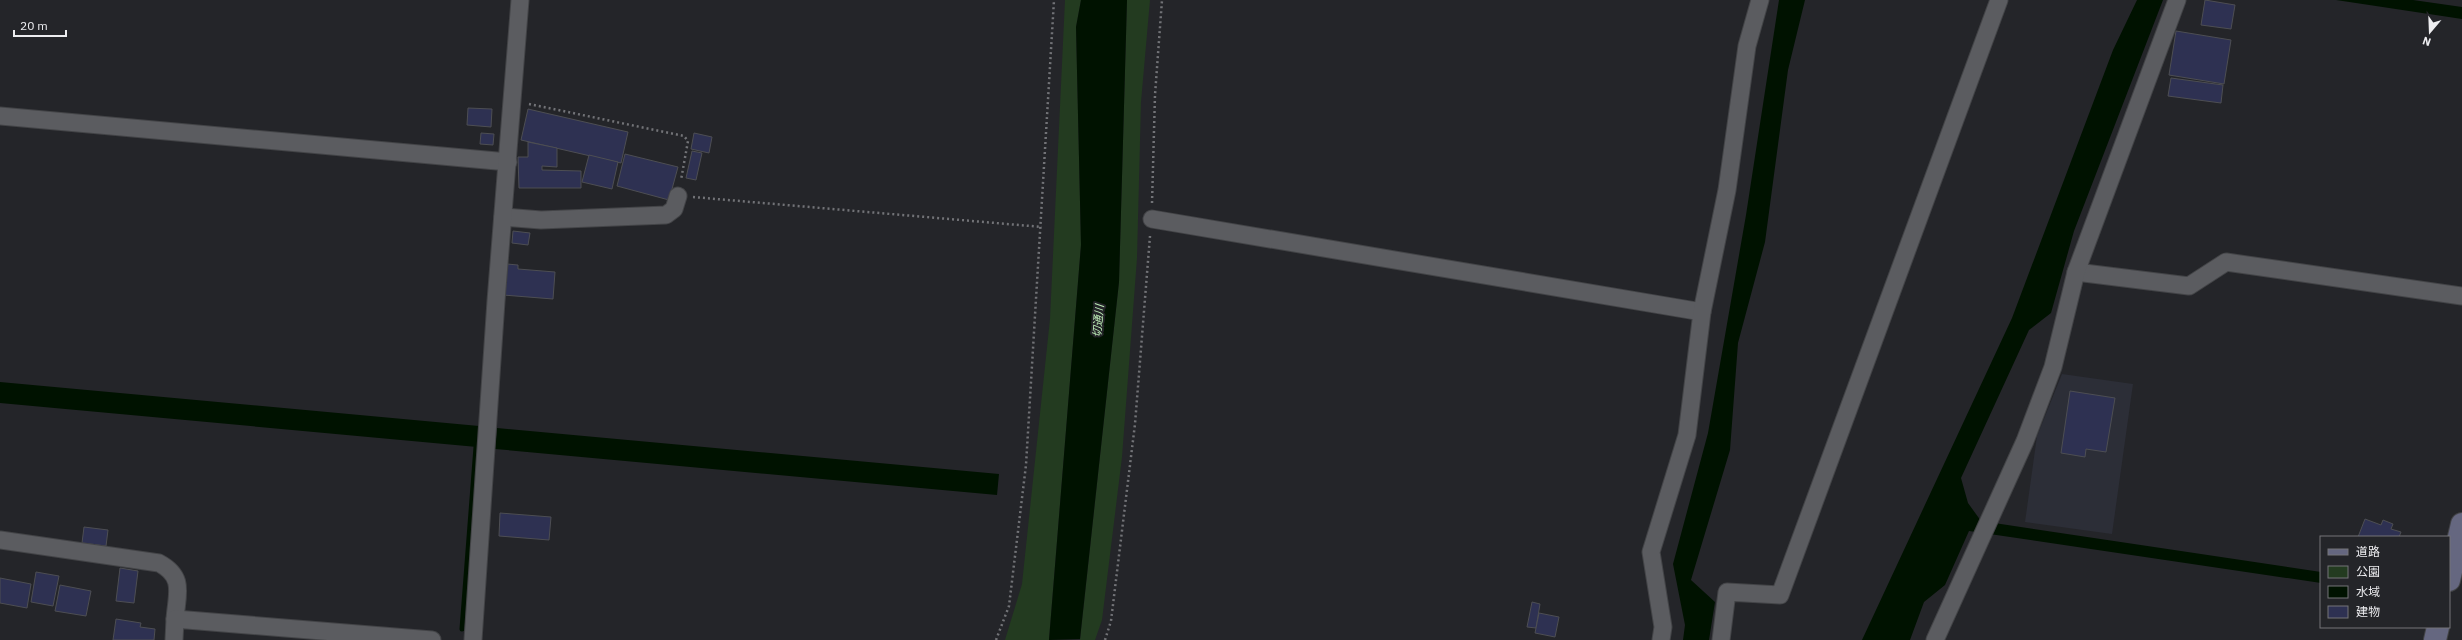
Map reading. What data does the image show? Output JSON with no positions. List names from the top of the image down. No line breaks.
{"water":["切通川"],"legend":["道路","公園","水域","建物"],"scale_bar":"20 m","north":"bottom"}
